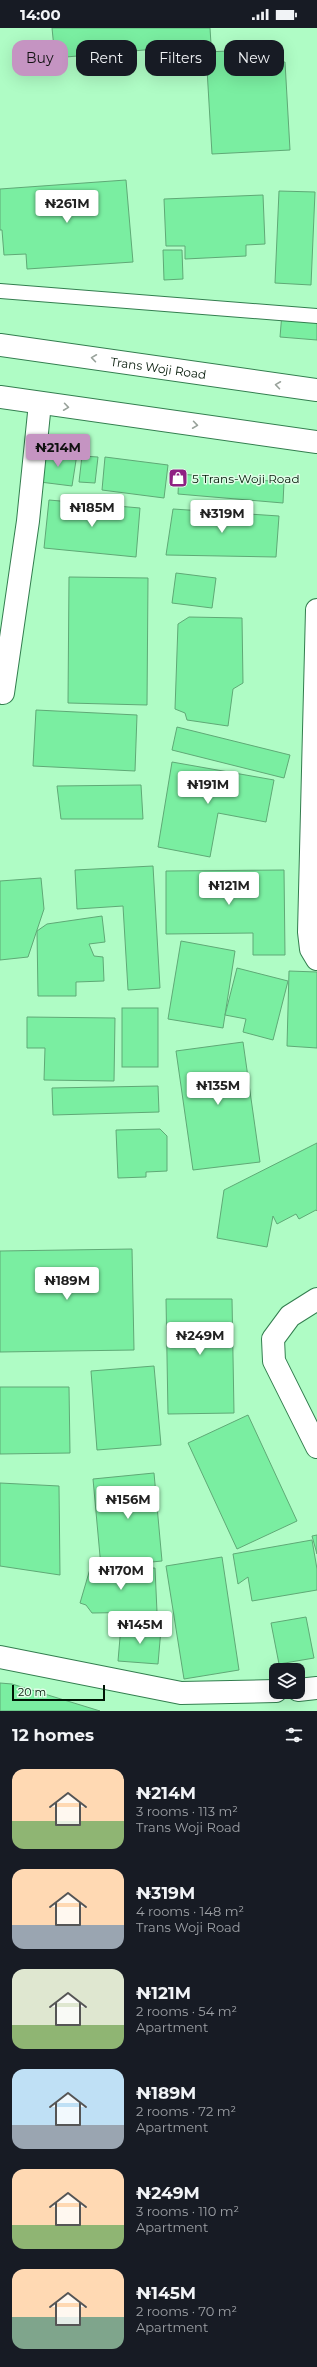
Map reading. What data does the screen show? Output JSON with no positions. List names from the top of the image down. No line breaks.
{"streets":{"street":["Trans Woji Road"]},"places":{"shop":["5 Trans-Woji Road"]},"scale_bar":"20 m","page":{"status":"14:00","chip":["Buy","Rent","Filters","New"],"price":["₦261M","₦214M","₦185M","₦319M","₦191M","₦121M","₦135M","₦189M","₦249M","₦156M","₦170M","₦145M"],"scale":"20 m","heading":"12 homes","list":[{"name":"₦214M","note":"3 rooms · 113 m² · Trans Woji Road"},{"name":"₦319M","note":"4 rooms · 148 m² · Trans Woji Road"},{"name":"₦121M","note":"2 rooms · 54 m² · Apartment"},{"name":"₦189M","note":"2 rooms · 72 m² · Apartment"},{"name":"₦249M","note":"3 rooms · 110 m² · Apartment"},{"name":"₦145M","note":"2 rooms · 70 m² · Apartment"}]}}
